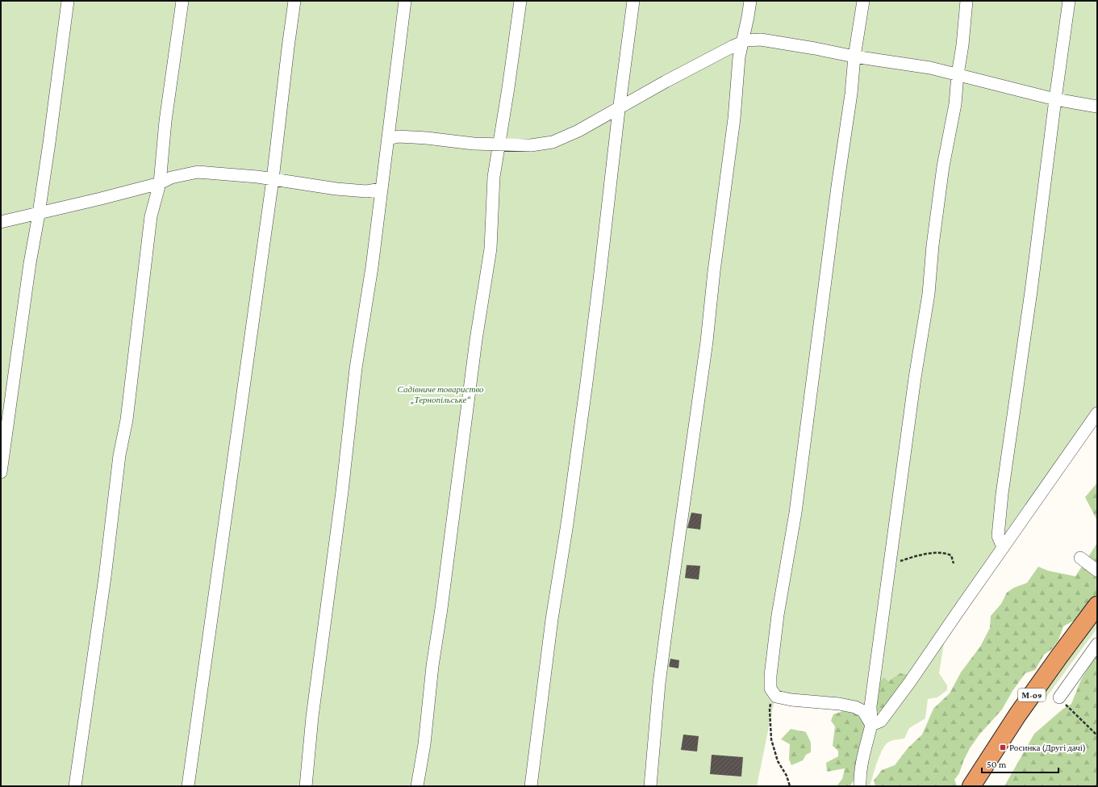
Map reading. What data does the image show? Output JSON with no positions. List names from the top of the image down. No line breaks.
{"streets":{"highway":["М-09"]},"parks":["Садівниче товариство „Тернопільське“"],"places":{"transit":["Росинка (Другі дачі)"]},"scale_bar":"50 m"}
